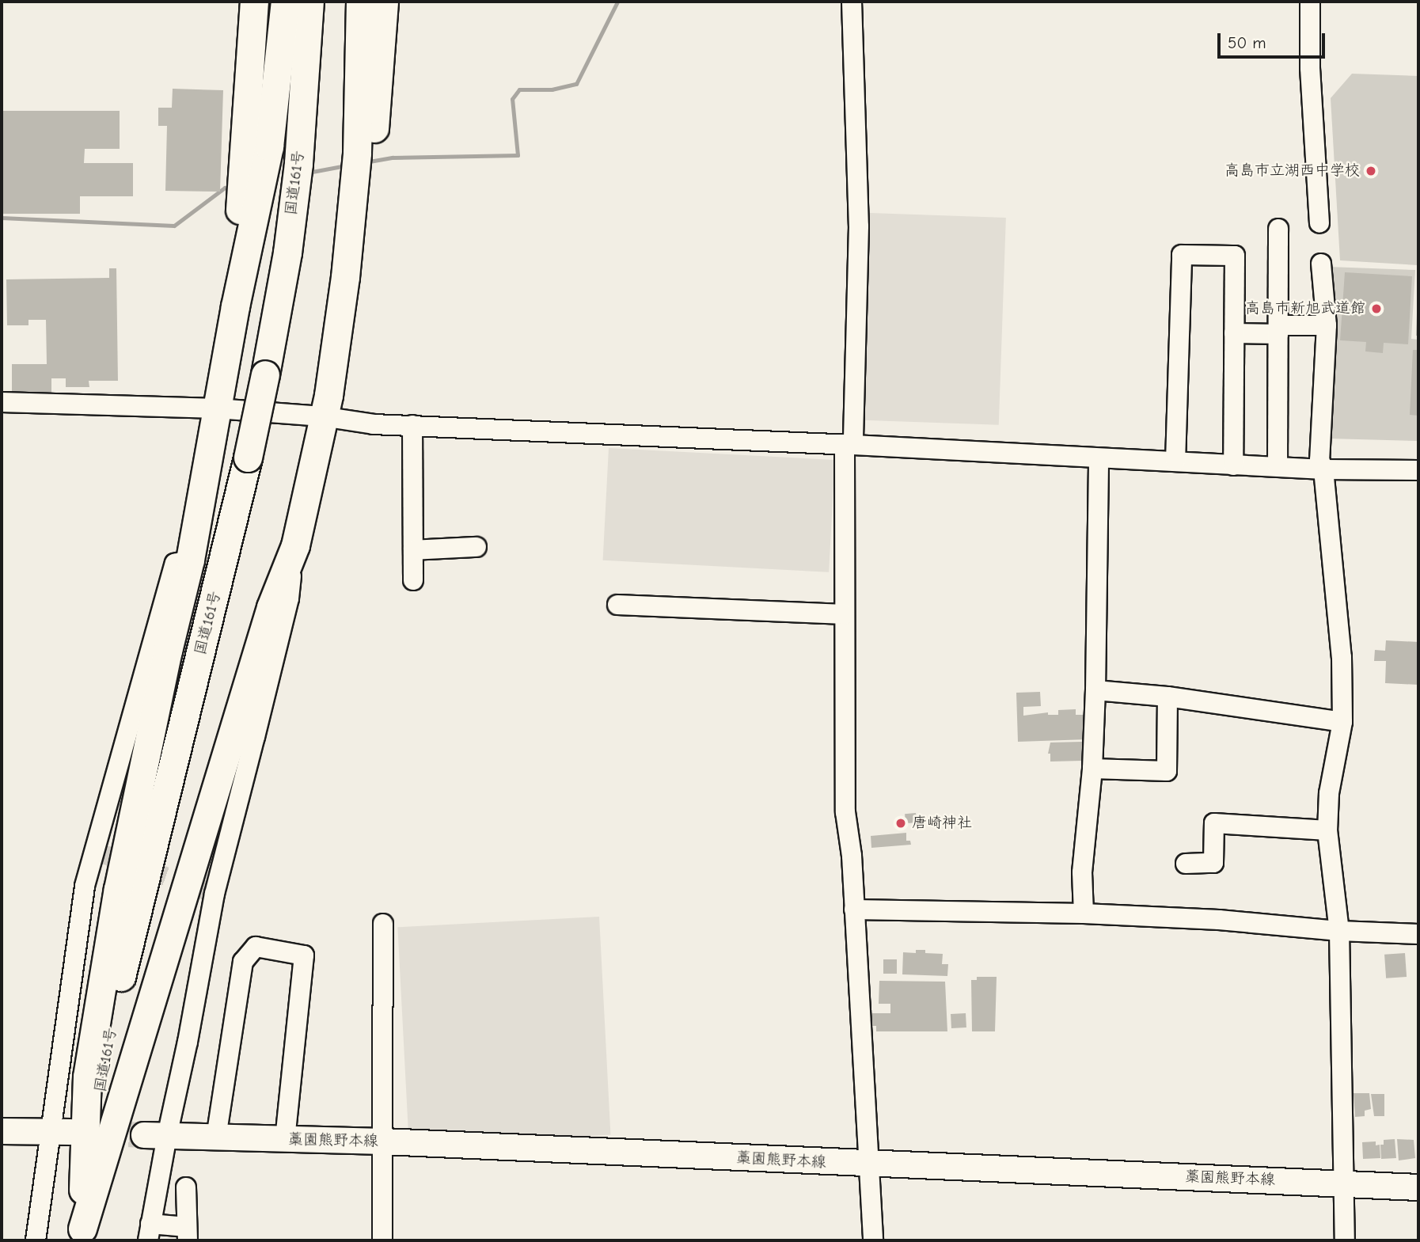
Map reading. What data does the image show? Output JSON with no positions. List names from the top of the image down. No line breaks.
{"streets":{"highway":["国道161号"],"main road":["藁園熊野本線"]},"places":["高島市立湖西中学校","高島市新旭武道館","唐崎神社"],"scale_bar":"50 m"}
